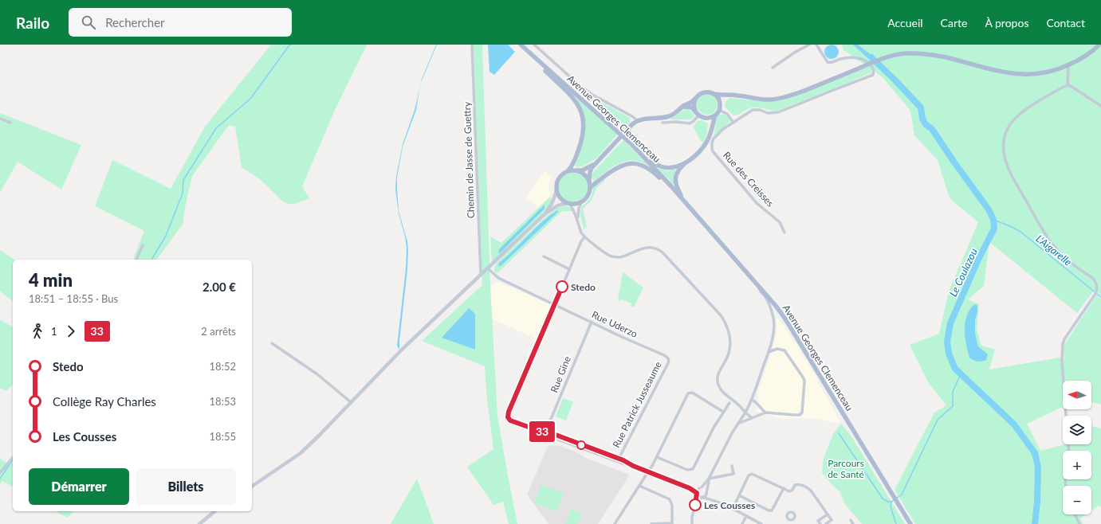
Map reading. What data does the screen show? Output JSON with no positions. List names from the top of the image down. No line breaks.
{"streets":{"main road":["Avenue Georges Clemenceau"],"street":["Chemin de Jasse de Guettry","Rue des Creisses","Rue Uderzo","Rue Gine","Rue Patrick Jusseaume"]},"crossings":[["Rue Uderzo","Rue Gine"],["Rue Uderzo","Rue Patrick Jusseaume"]],"water":["L'Aigarelle","Le Coulazou"],"parks":["Parcours de Santé"],"places":["Stedo","Les Cousses"],"lines":["bus line 33"],"north":"left","page":{"header":"Railo","search":"Rechercher","nav":["Accueil","Carte","À propos","Contact"],"on_map":"33","heading":["4 min","18:51 – 18:55 · Bus","2.00 €"],"legs":["1","33","2 arrêts"],"list":[{"name":"Stedo","value":"18:52"},{"name":"Collège Ray Charles","value":"18:53"},{"name":"Les Cousses","value":"18:55"}],"map_buttons":["+","−"],"buttons":["Démarrer","Billets"]}}
